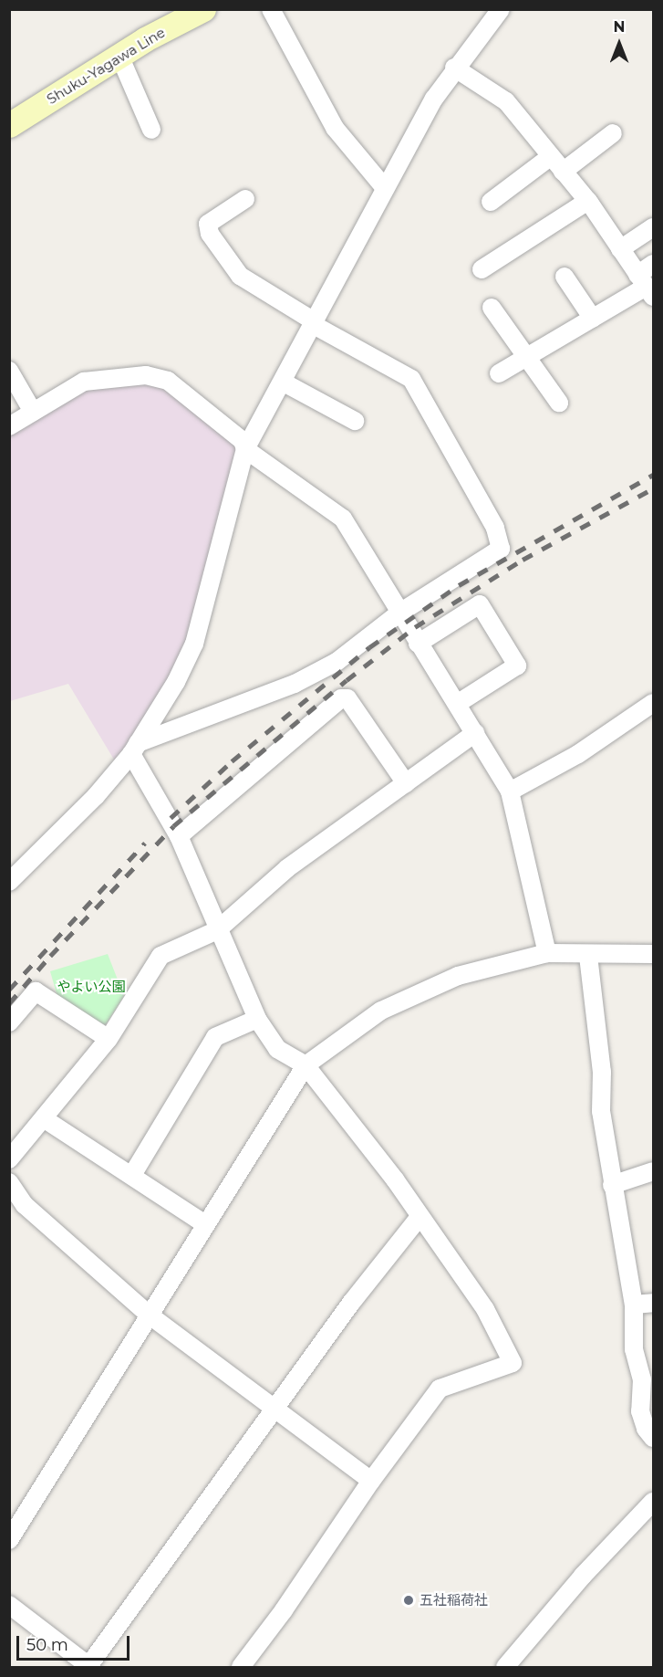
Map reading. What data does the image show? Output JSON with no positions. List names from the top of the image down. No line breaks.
{"streets":{"main road":["Shuku-Yagawa Line"]},"parks":["やよい公園"],"places":["五社稲荷社"],"scale_bar":"50 m","north":"top"}
